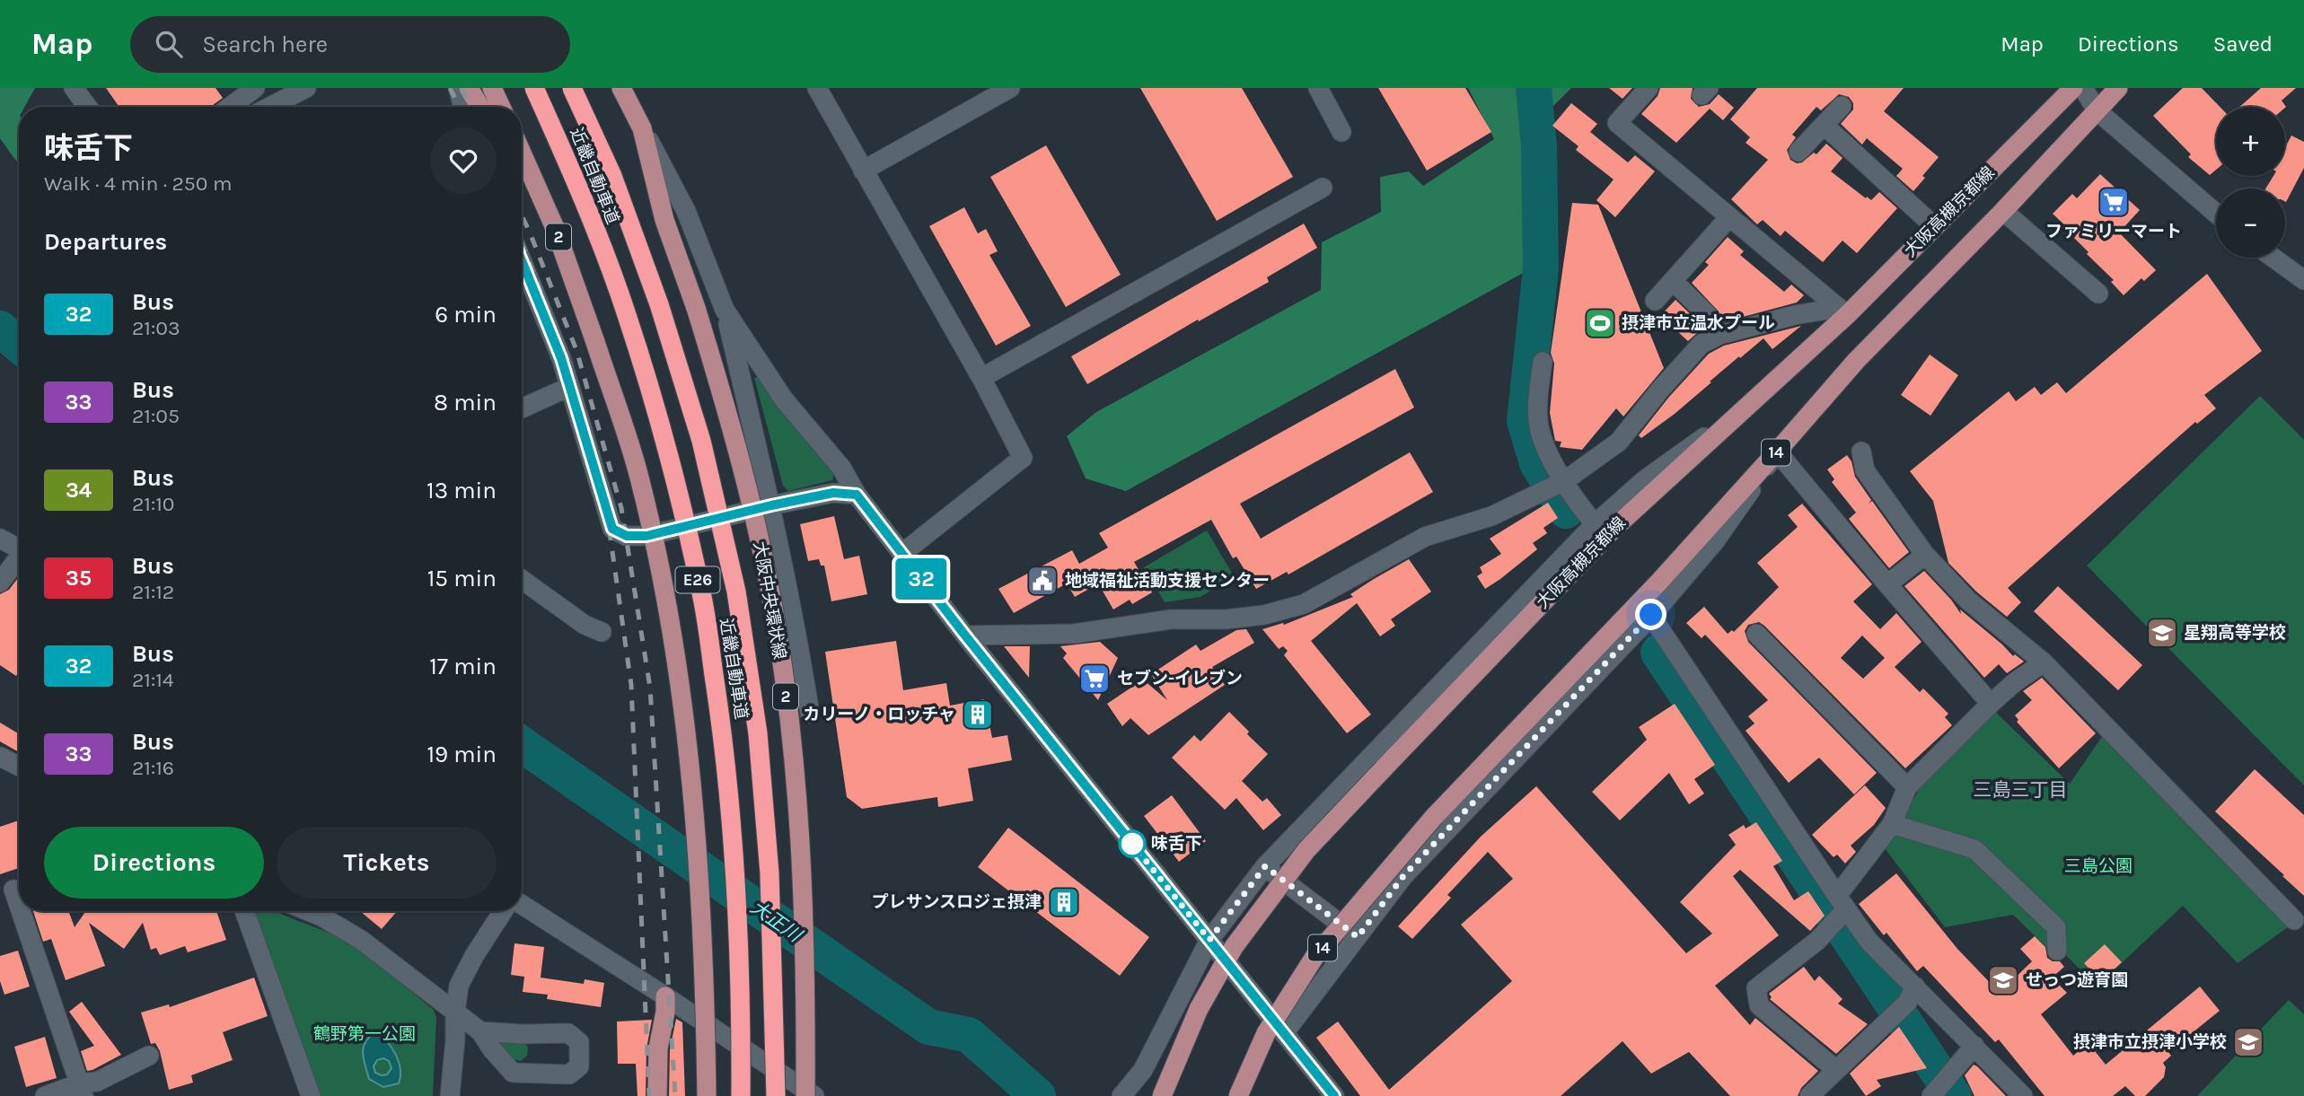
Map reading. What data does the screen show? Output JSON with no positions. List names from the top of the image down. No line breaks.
{"streets":{"highway":["近畿自動車道","E26"],"main road":["大阪高槻京都線","2","14","大阪中央環状線"]},"districts":["三島三丁目"],"water":["大正川"],"parks":["三島公園","鶴野第一公園"],"places":{"supermarket":["ファミリーマート","セブン-イレブン"],"sports":["摂津市立温水プール"],"public building":["地域福祉活動支援センター"],"school or university":["星翔高等学校","せっつ遊育園","摂津市立摂津小学校"],"building":["カリーノ・ロッチャ","プレサンスロジェ摂津"],"other":["味舌下"]},"lines":["bus line 32"],"page":{"header":"Map","search":"Search here","nav":["Map","Directions","Saved"],"on_map":"32","map_buttons":["+","−"],"heading":[["味舌下","Walk · 4 min · 250 m"],"Departures"],"list":[{"mark":"32","name":"Bus","note":"21:03","value":"6 min"},{"mark":"33","name":"Bus","note":"21:05","value":"8 min"},{"mark":"34","name":"Bus","note":"21:10","value":"13 min"},{"mark":"35","name":"Bus","note":"21:12","value":"15 min"},{"mark":"32","name":"Bus","note":"21:14","value":"17 min"},{"mark":"33","name":"Bus","note":"21:16","value":"19 min"}],"buttons":["Directions","Tickets"]}}
